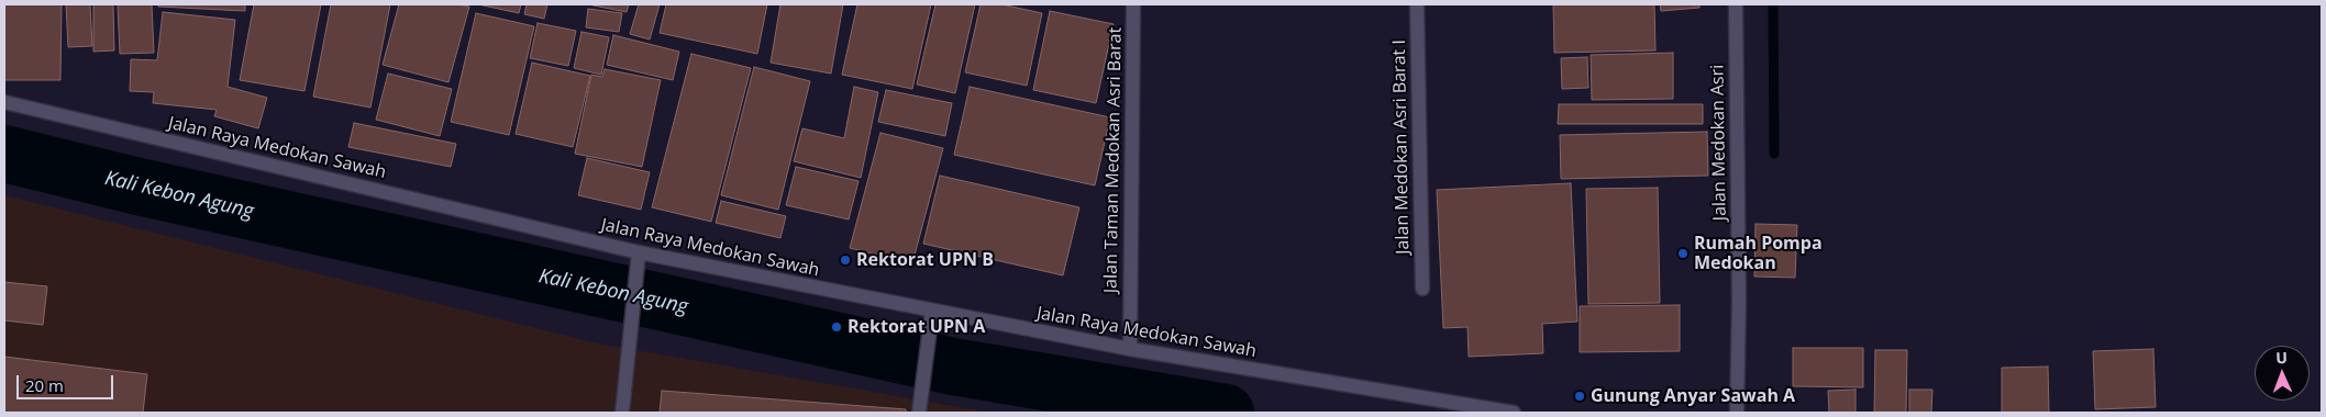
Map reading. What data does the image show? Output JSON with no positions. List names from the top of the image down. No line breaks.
{"streets":{"street":["Jalan Medokan Asri","Jalan Medokan Asri Barat I","Jalan Raya Medokan Sawah","Jalan Taman Medokan Asri Barat"]},"crossings":[["Jalan Raya Medokan Sawah","Jalan Taman Medokan Asri Barat"]],"water":["Kali Kebon Agung"],"places":["Rumah Pompa Medokan","Rektorat UPN B","Rektorat UPN A","Gunung Anyar Sawah A"],"scale_bar":"20 m","north":"top"}
